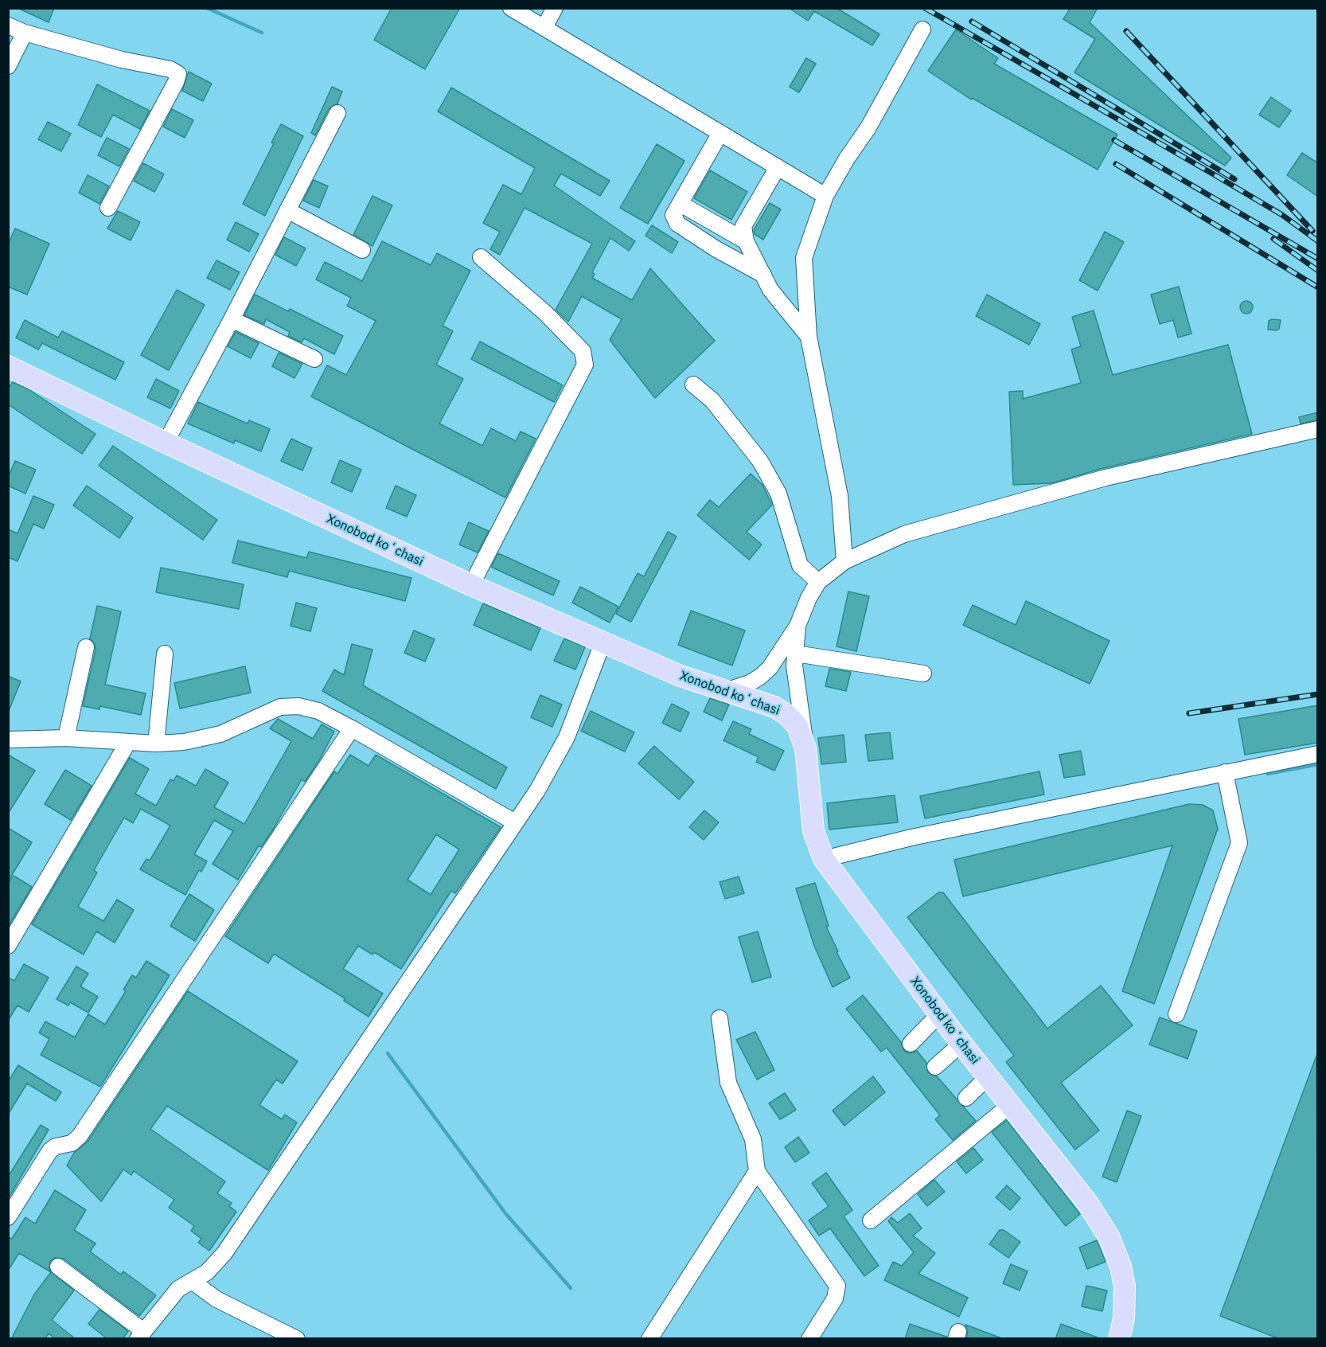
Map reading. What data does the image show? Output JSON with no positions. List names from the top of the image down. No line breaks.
{"streets":{"main road":["Xonobod koʻchasi"]}}
